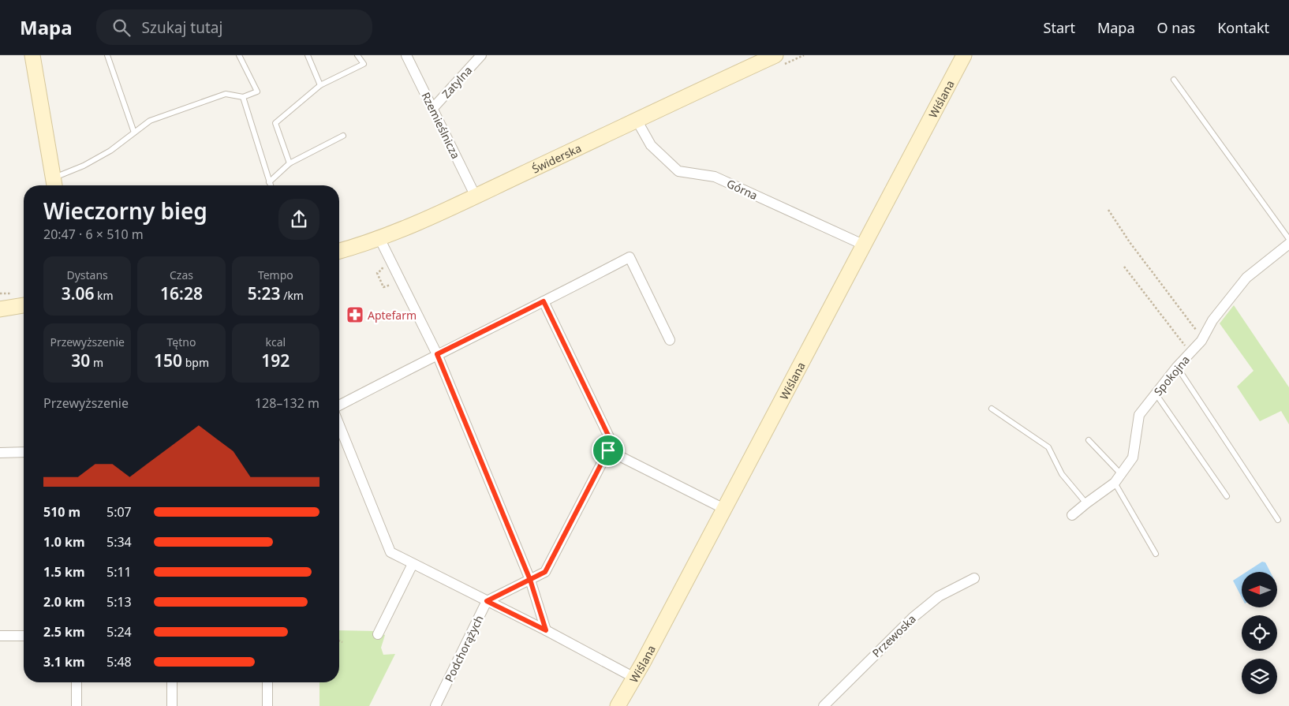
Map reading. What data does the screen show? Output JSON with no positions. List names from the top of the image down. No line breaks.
{"streets":{"street":["Zatylna","Wiślana","Rzemieślnicza","Świderska","Górna","Spokojna","Przewoska","Podchorążych"]},"crossings":[["Zatylna","Rzemieślnicza"],["Wiślana","Górna"],["Rzemieślnicza","Świderska"],["Świderska","Górna"]],"places":{"pharmacy":["Aptefarm"]},"north":"left","page":{"header":"Mapa","search":"Szukaj tutaj","nav":["Start","Mapa","O nas","Kontakt"],"heading":["Wieczorny bieg","20:47 · 6 × 510 m"],"stats":[["Dystans","3.06 km"],["Czas","16:28"],["Tempo","5:23 /km"],["Przewyższenie","30 m"],["Tętno","150 bpm"],["kcal","192"]],"chart":["Przewyższenie","128–132 m"],"list":[{"name":"510 m","note":"5:07"},{"name":"1.0 km","note":"5:34"},{"name":"1.5 km","note":"5:11"},{"name":"2.0 km","note":"5:13"},{"name":"2.5 km","note":"5:24"},{"name":"3.1 km","note":"5:48"}]}}
